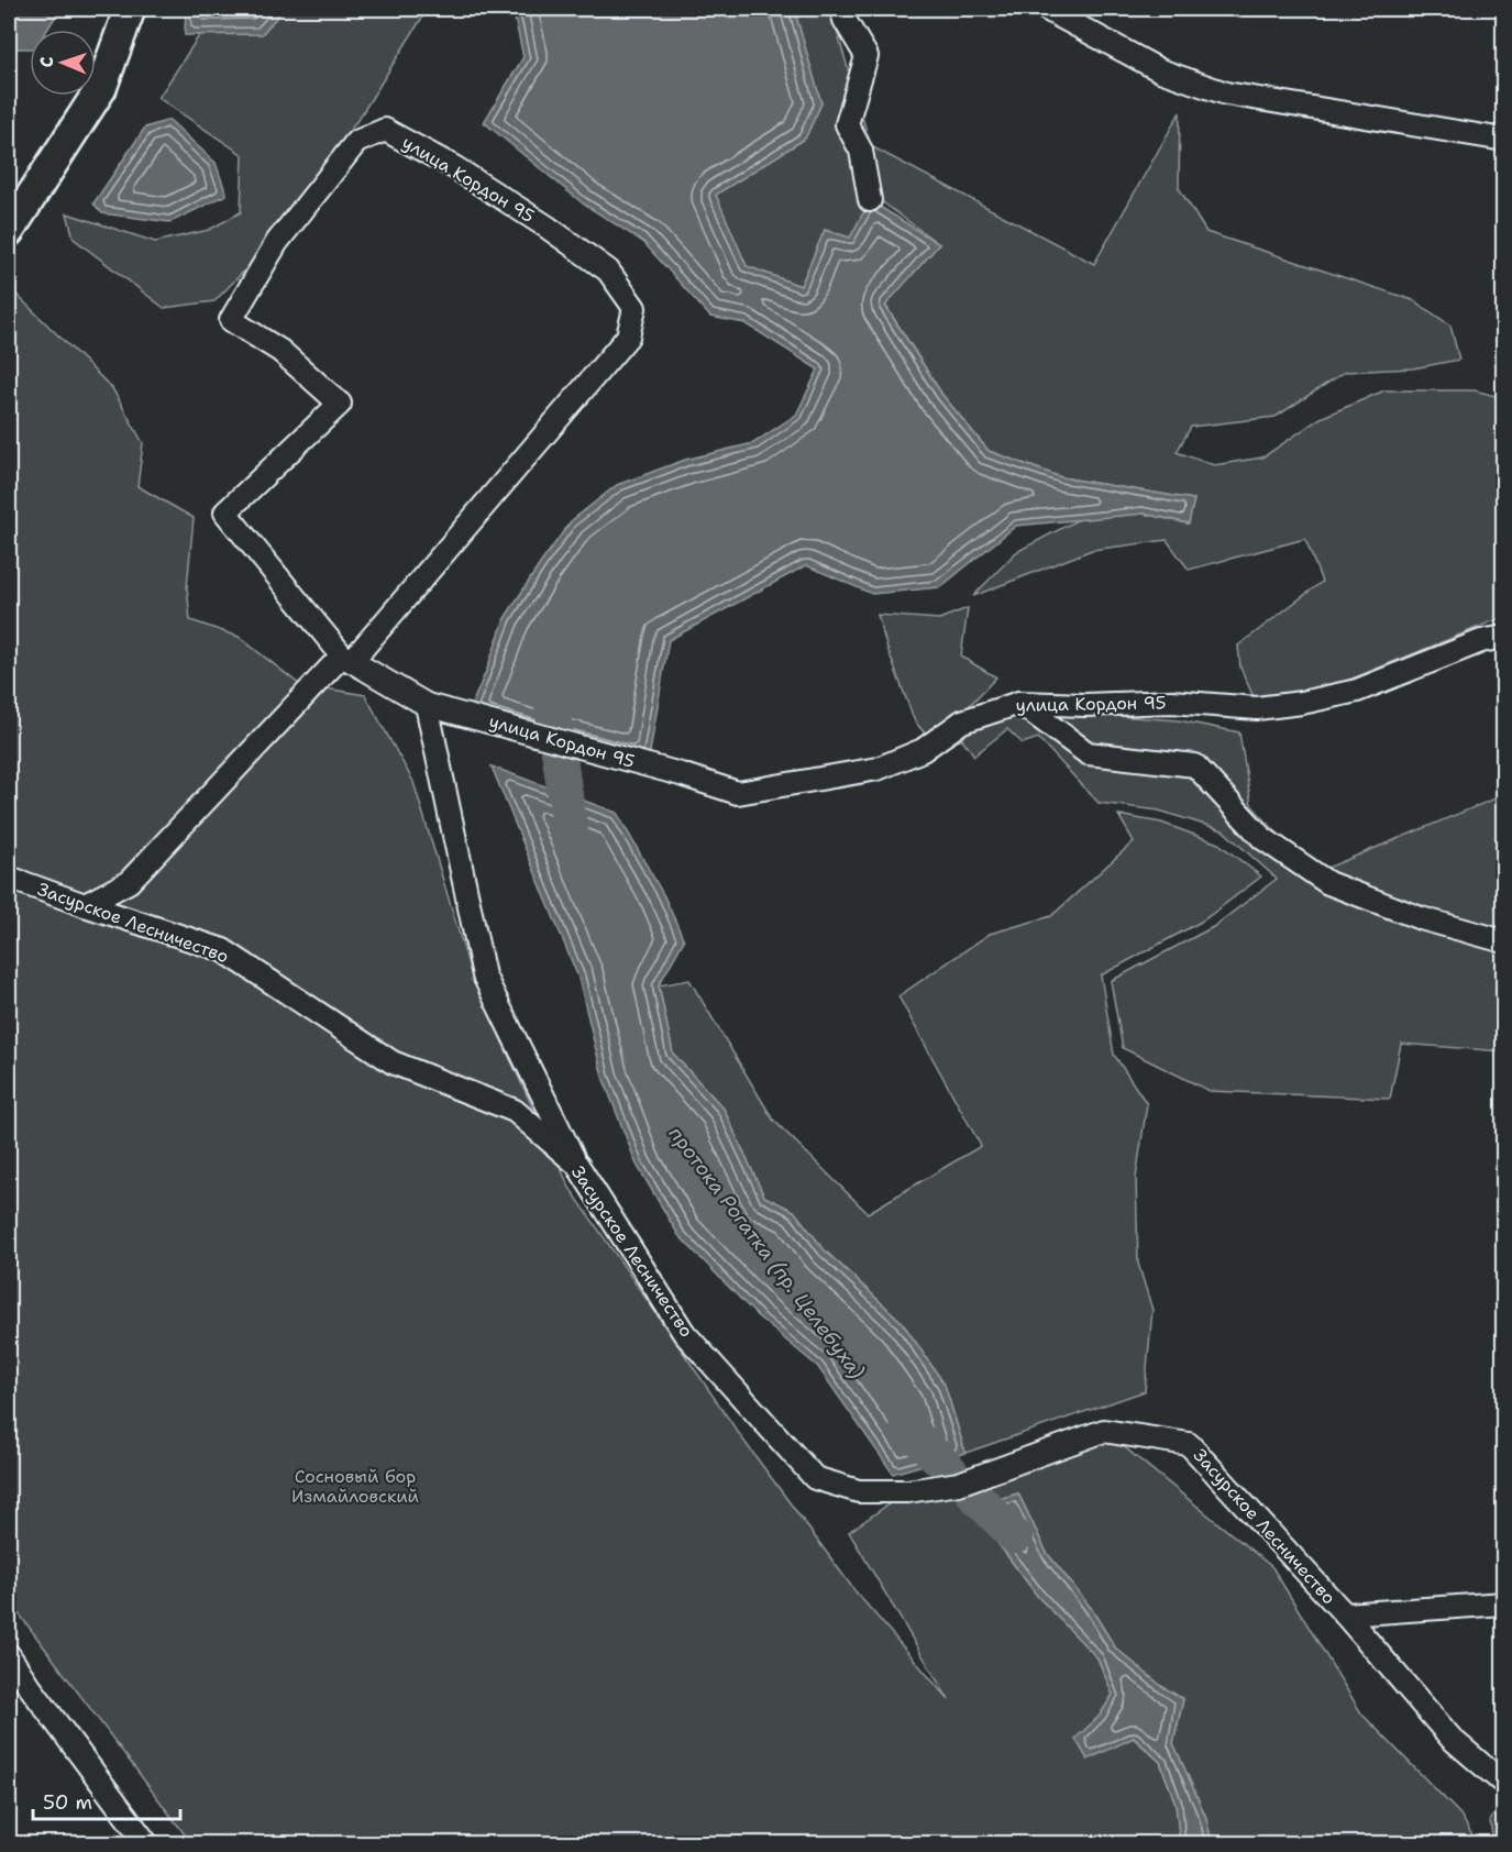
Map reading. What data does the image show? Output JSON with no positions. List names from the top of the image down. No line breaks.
{"streets":{"street":["улица Кордон 95","Засурское Лесничество"]},"crossings":[["улица Кордон 95","Засурское Лесничество"]],"water":["протока Рогатка (пр. Целебуха)"],"parks":["Сосновый бор Измайловский"],"scale_bar":"50 m","north":"left"}
